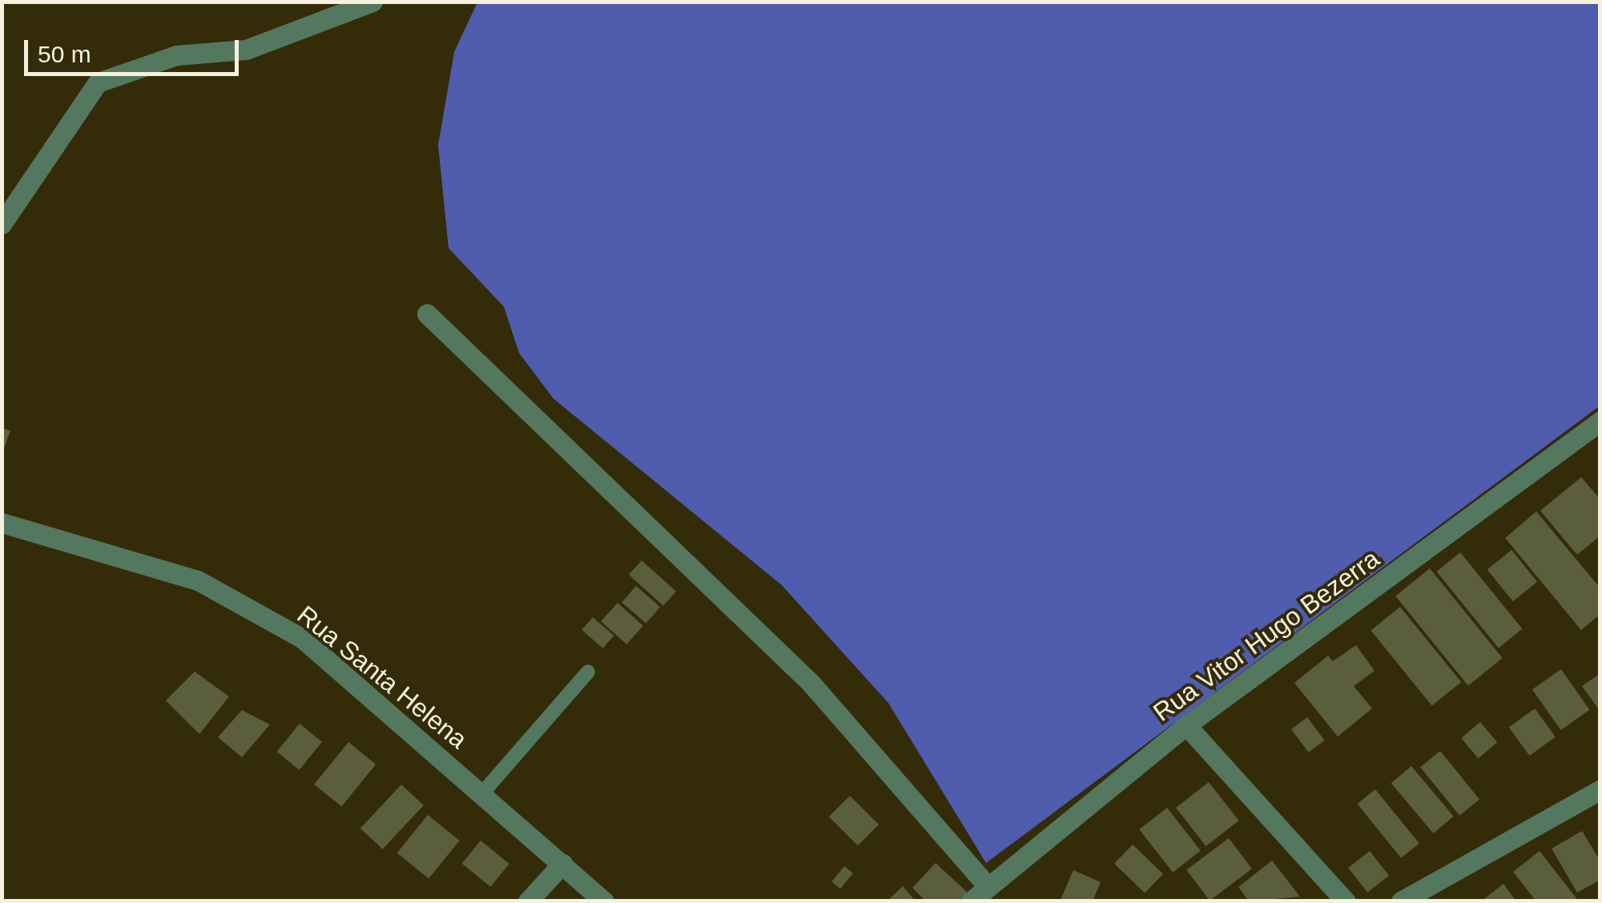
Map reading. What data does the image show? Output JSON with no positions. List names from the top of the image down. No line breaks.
{"streets":{"street":["Rua Vitor Hugo Bezerra","Rua Santa Helena"]},"scale_bar":"50 m"}
